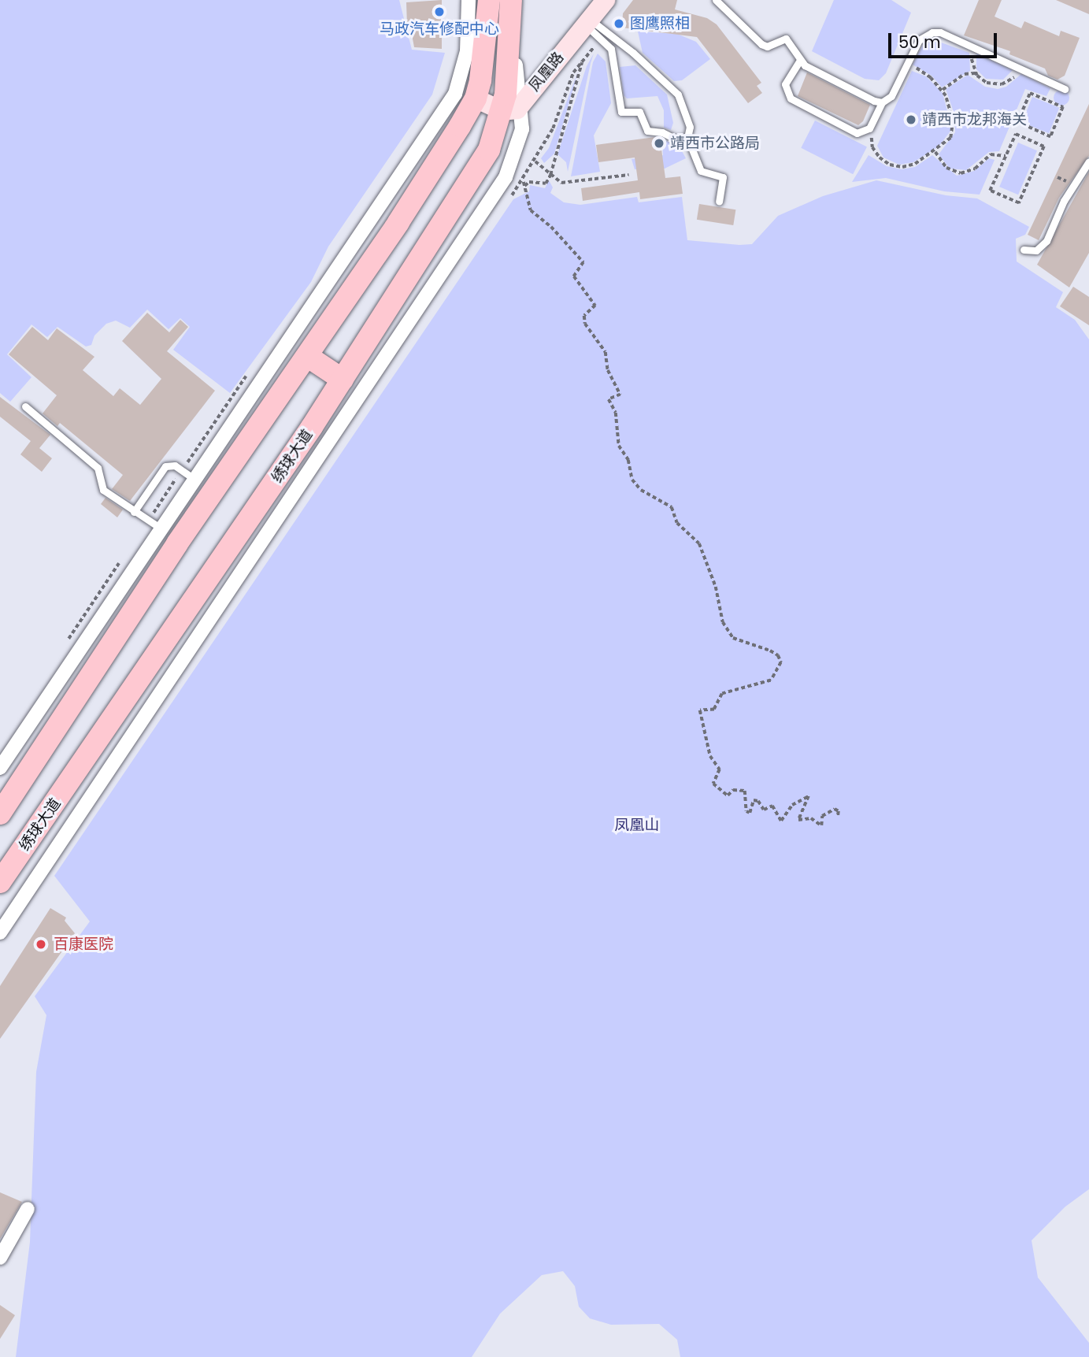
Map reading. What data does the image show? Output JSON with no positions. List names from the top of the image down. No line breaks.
{"streets":{"main road":["凤凰路","绣球大道"]},"crossings":[["凤凰路","绣球大道"]],"parks":["凤凰山"],"places":["马政汽车修配中心","图鹰照相","靖西市龙邦海关","靖西市公路局","百康医院"],"scale_bar":"50 m"}
